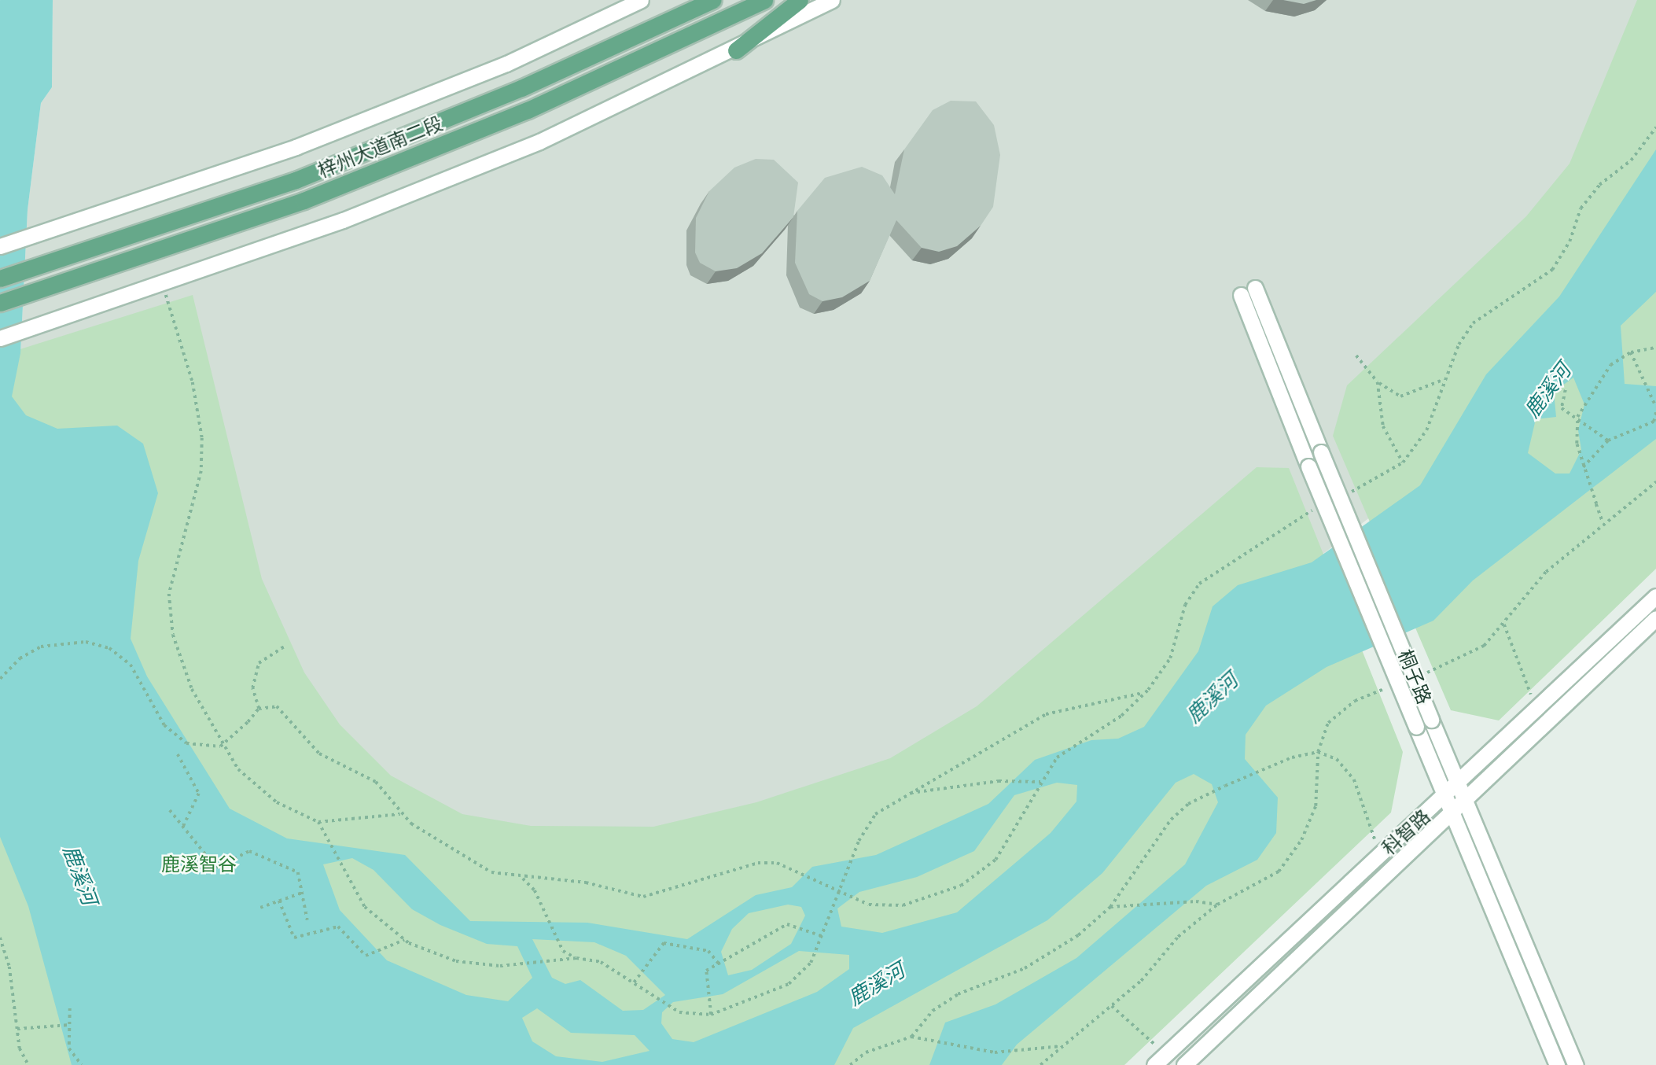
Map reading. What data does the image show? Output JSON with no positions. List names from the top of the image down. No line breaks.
{"streets":{"main road":["梓州大道南二段","桐子路","科智路"]},"crossings":[["桐子路","科智路"]],"water":["鹿溪河"],"parks":["鹿溪智谷"]}
